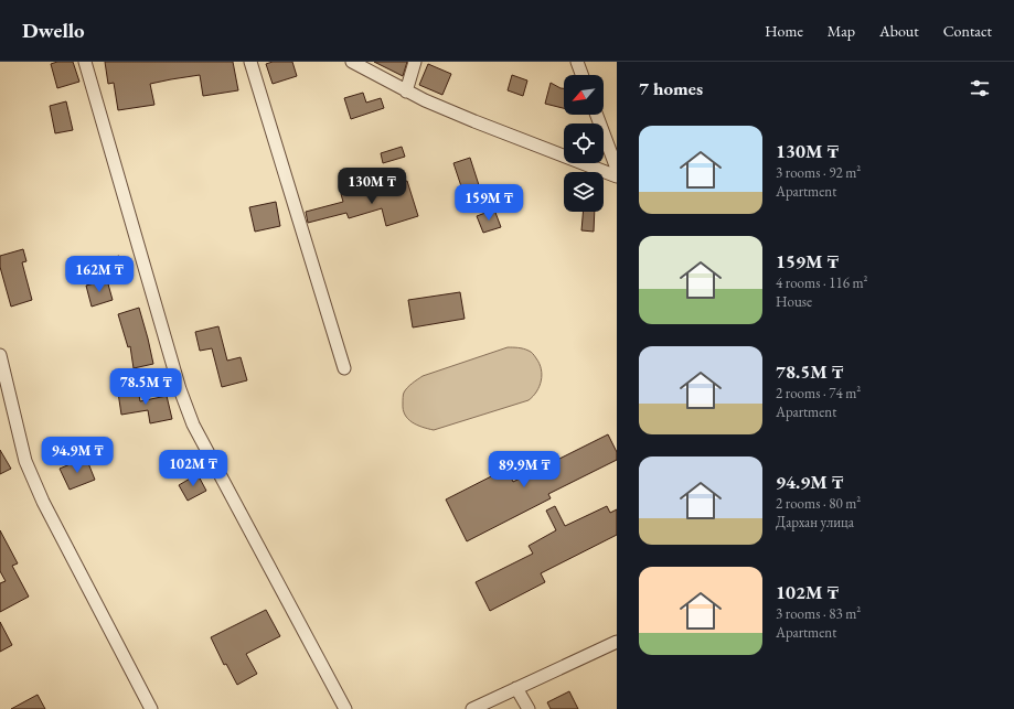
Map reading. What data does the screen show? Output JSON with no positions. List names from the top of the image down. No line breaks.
{"north":"bottom left","page":{"header":"Dwello","nav":["Home","Map","About","Contact"],"heading":"7 homes","list":[{"name":"130M ₸","note":"3 rooms · 92 m² · Apartment"},{"name":"159M ₸","note":"4 rooms · 116 m² · House"},{"name":"78.5M ₸","note":"2 rooms · 74 m² · Apartment"},{"name":"94.9M ₸","note":"2 rooms · 80 m² · Дархан улица"},{"name":"102M ₸","note":"3 rooms · 83 m² · Apartment"}],"price":["130M ₸","159M ₸","162M ₸","78.5M ₸","94.9M ₸","102M ₸","89.9M ₸"]}}
